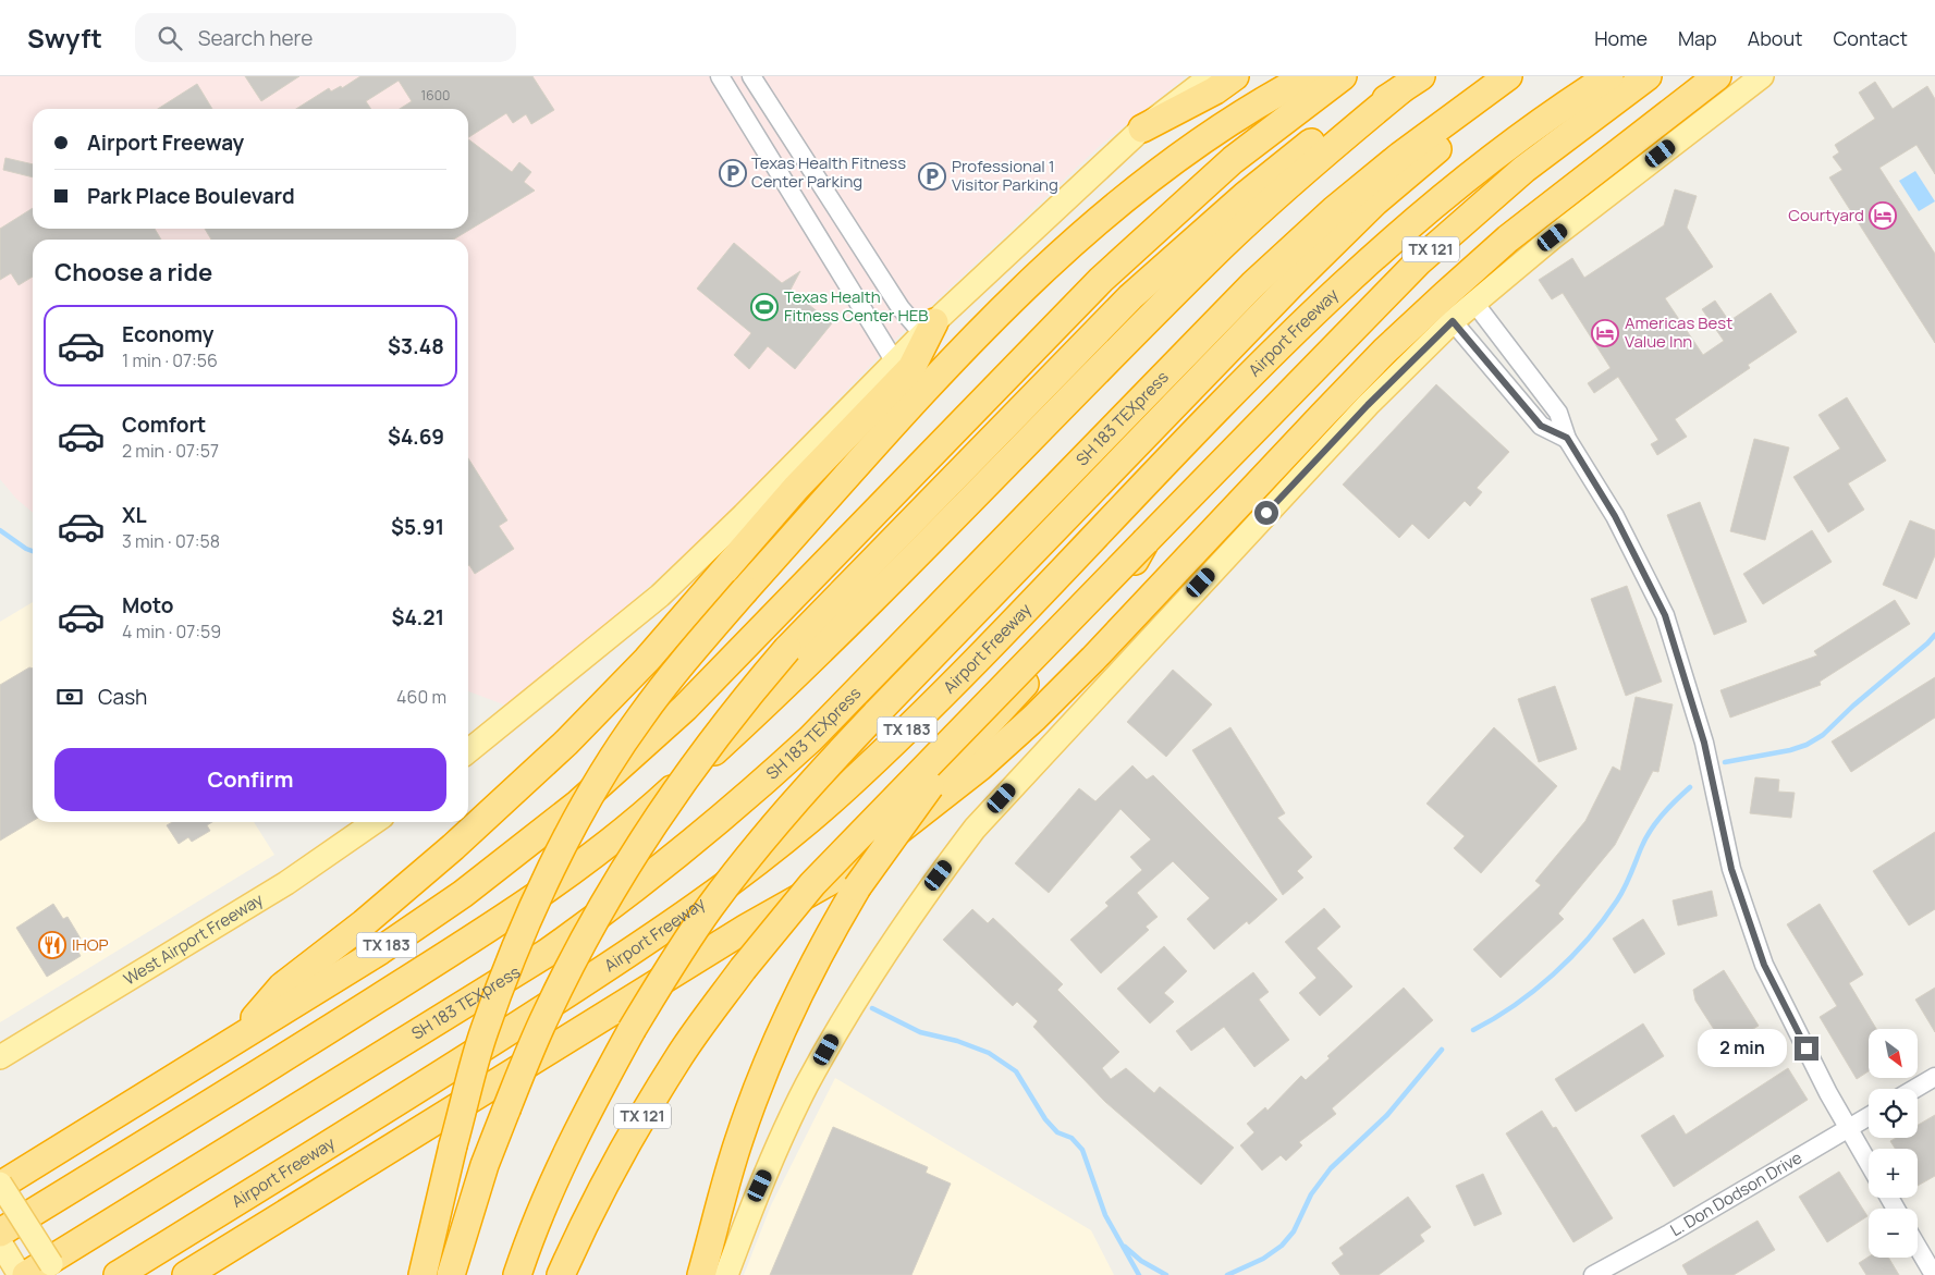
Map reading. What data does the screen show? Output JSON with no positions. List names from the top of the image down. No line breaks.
{"streets":{"highway":["TX 121","Airport Freeway","SH 183 TEXpress","TX 183"],"main road":["West Airport Freeway"],"street":["L. Don Dodson Drive"]},"places":{"parking":["Texas Health Fitness Center Parking","Professional 1 Visitor Parking"],"hotel":["Courtyard","Americas Best Value Inn"],"sports":["Texas Health Fitness Center HEB"],"restaurant":["IHOP"]},"house_numbers":["1600"],"north":"bottom right","page":{"header":"Swyft","search":"Search here","nav":["Home","Map","About","Contact"],"banner":["Airport Freeway","Park Place Boulevard"],"heading":"Choose a ride","list":[{"name":"Economy","note":"1 min · 07:56","value":"$3.48"},{"name":"Comfort","note":"2 min · 07:57","value":"$4.69"},{"name":"XL","note":"3 min · 07:58","value":"$5.91"},{"name":"Moto","note":"4 min · 07:59","value":"$4.21"}],"pay":["Cash","460 m"],"buttons":"Confirm","map_buttons":["+","−"],"bubble":"2 min"}}
